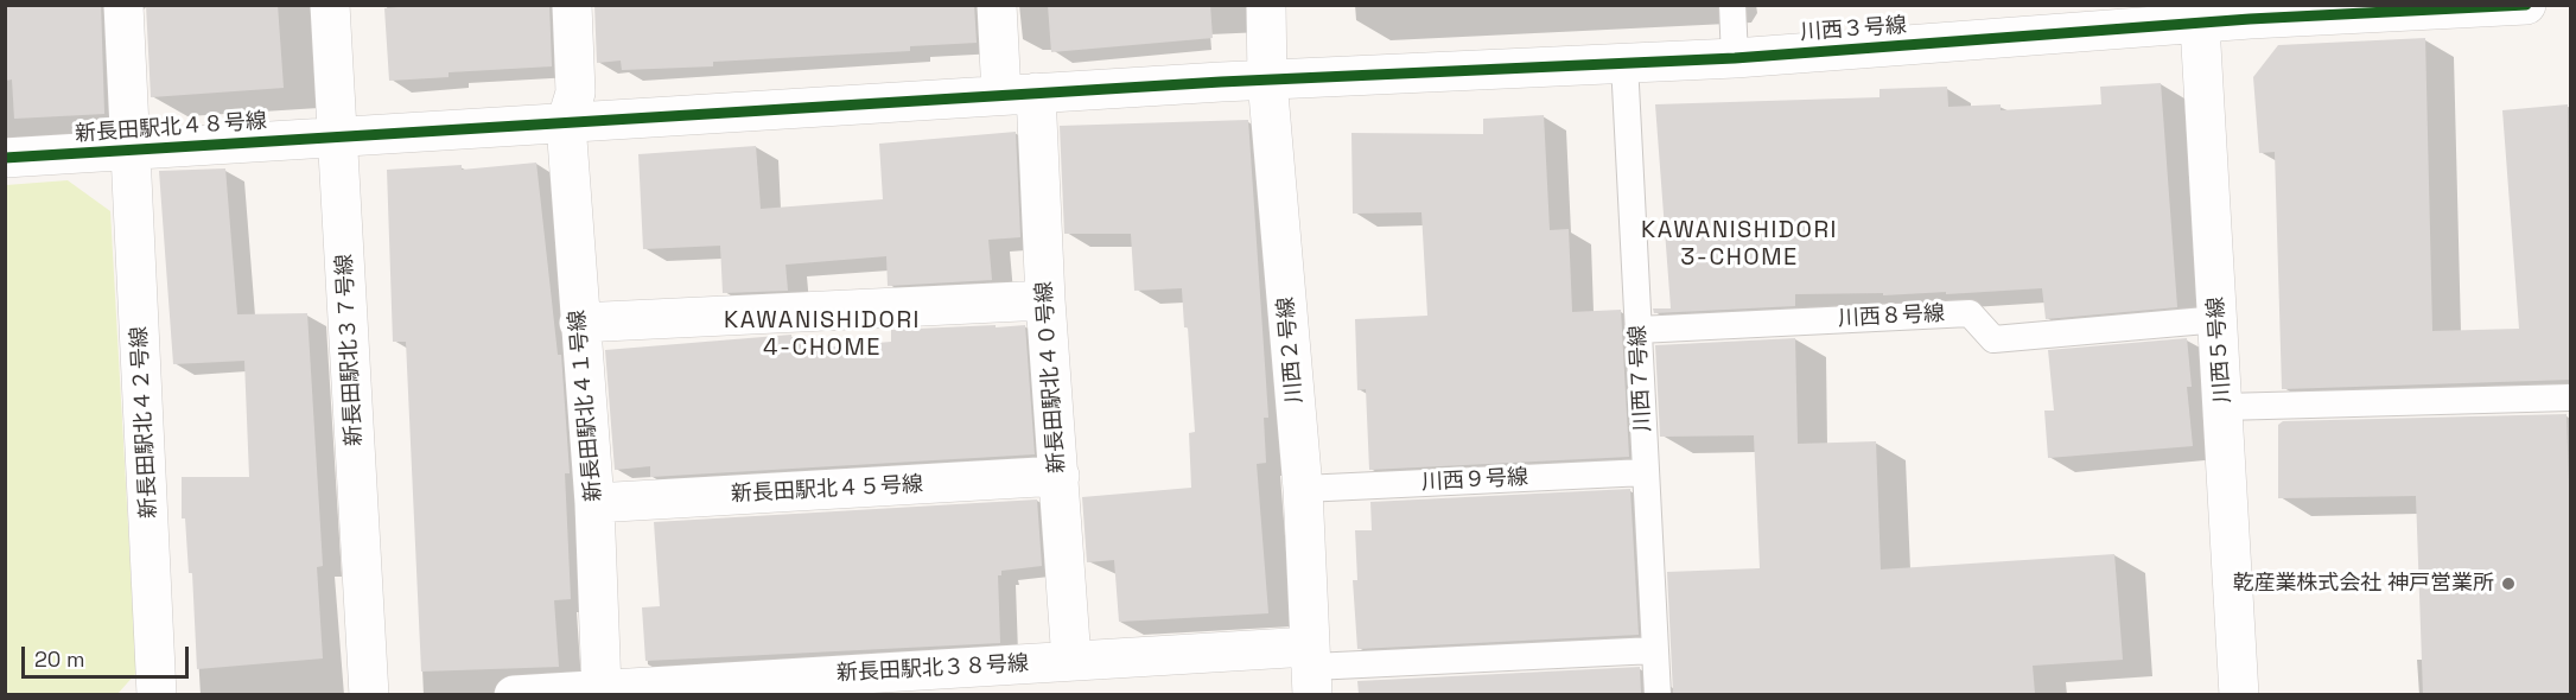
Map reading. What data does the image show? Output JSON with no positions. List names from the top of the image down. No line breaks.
{"streets":{"street":["川西３号線","新長田駅北４８号線","新長田駅北３７号線","川西２号線","川西５号線","新長田駅北４０号線","新長田駅北４１号線","新長田駅北４２号線","新長田駅北４５号線","新長田駅北３８号線"],"lane":["川西８号線","川西７号線","川西９号線"]},"crossings":[["川西３号線","新長田駅北４８号線"],["川西３号線","川西２号線"],["川西３号線","川西５号線"],["川西３号線","新長田駅北４０号線"],["川西３号線","川西７号線"],["新長田駅北４８号線","新長田駅北３７号線"],["新長田駅北４８号線","新長田駅北４０号線"],["新長田駅北４８号線","新長田駅北４１号線"],["新長田駅北４８号線","新長田駅北４２号線"],["川西８号線","川西５号線"],["川西８号線","川西７号線"],["川西２号線","川西９号線"],["川西２号線","新長田駅北３８号線"],["新長田駅北４０号線","新長田駅北４５号線"],["新長田駅北４０号線","新長田駅北３８号線"],["川西７号線","川西９号線"],["新長田駅北４１号線","新長田駅北４５号線"],["新長田駅北４１号線","新長田駅北３８号線"]],"districts":["KAWANISHIDORI 3-CHOME","KAWANISHIDORI 4-CHOME"],"places":["乾産業株式会社 神戸営業所"],"scale_bar":"20 m"}
